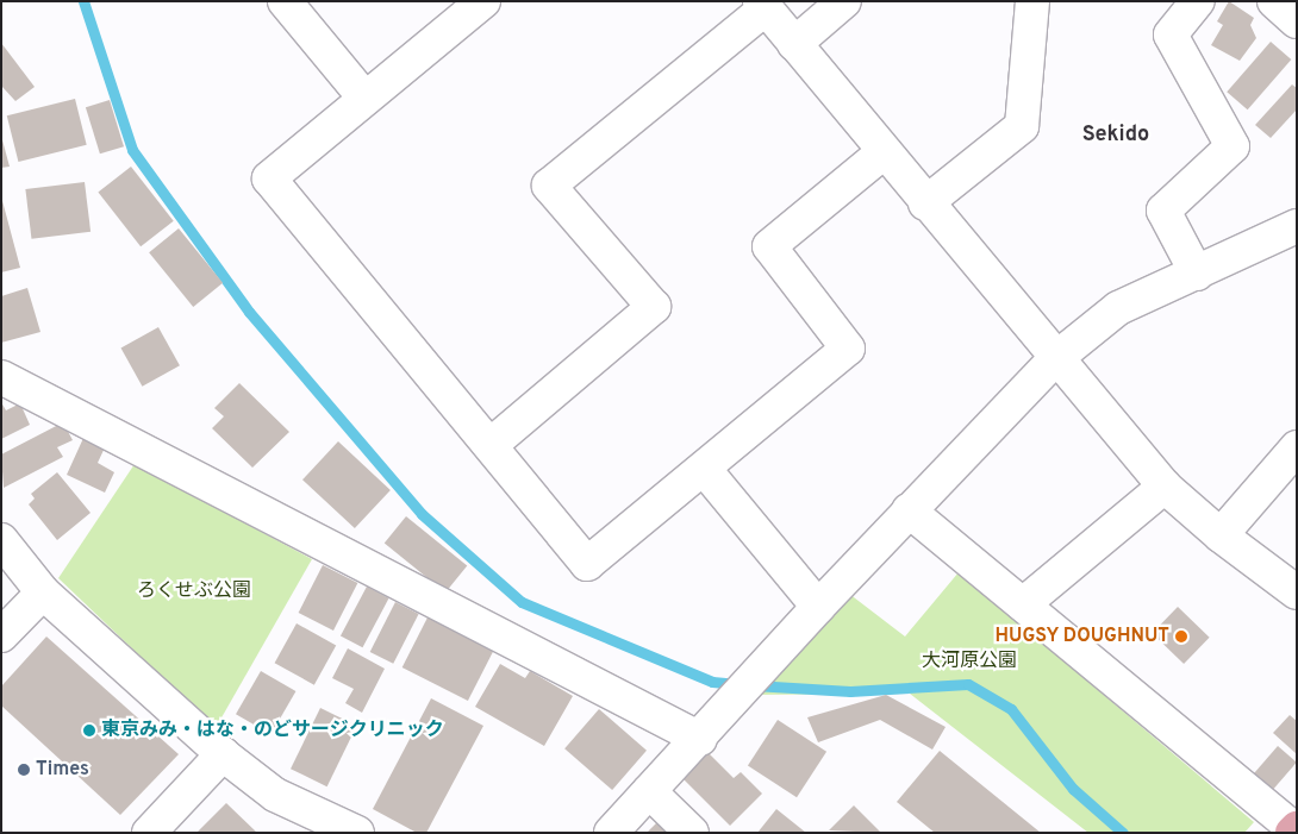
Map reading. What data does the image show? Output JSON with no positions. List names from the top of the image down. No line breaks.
{"districts":["Sekido"],"parks":["ろくせぶ公園","大河原公園"],"places":["HUGSY DOUGHNUT","東京みみ・はな・のどサージクリニック","Times"]}
